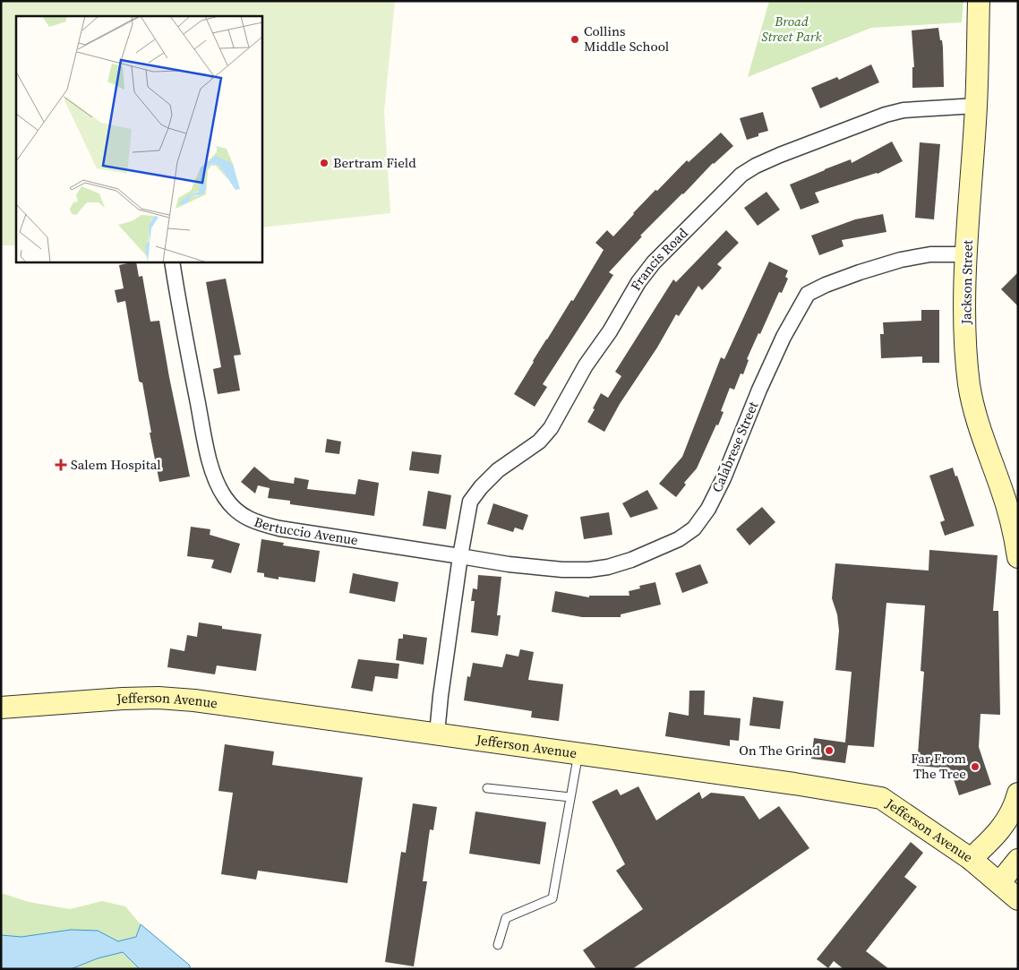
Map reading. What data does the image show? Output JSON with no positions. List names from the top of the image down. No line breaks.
{"streets":{"main road":["Jackson Street","Jefferson Avenue"],"street":["Francis Road","Calabrese Street","Bertuccio Avenue"]},"crossings":[["Francis Road","Jackson Street"],["Francis Road","Calabrese Street"],["Francis Road","Bertuccio Avenue"],["Jackson Street","Calabrese Street"],["Calabrese Street","Bertuccio Avenue"]],"parks":["Broad Street Park"],"places":{"other":["Collins Middle School","Bertram Field","On The Grind","Far From The Tree"],"health":["Salem Hospital"]}}
